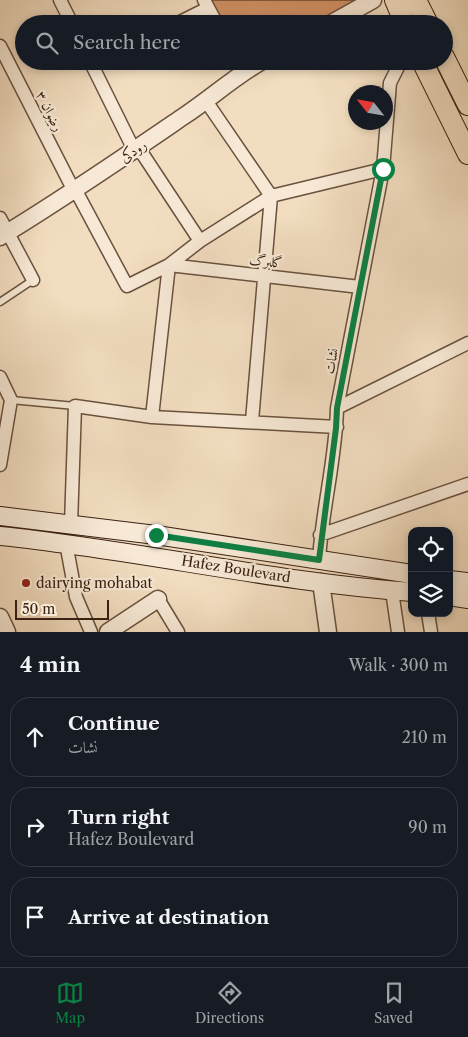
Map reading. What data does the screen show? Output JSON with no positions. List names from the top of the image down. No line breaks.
{"streets":{"main road":["Hafez Boulevard"],"street":["رضوان ۳","رودکی","گلبرگ","نشات"]},"crossings":[["رضوان ۳","رودکی"],["رضوان ۳","گلبرگ"],["گلبرگ","نشات"],["نشات","Hafez Boulevard"]],"places":["dairying mohabat"],"scale_bar":"50 m","north":"top left","page":{"search":"Search here","scale":"50 m","heading":["4 min","Walk · 300 m"],"list":[["Continue","نشات","210 m"],["Turn right","Hafez Boulevard","90 m"],"Arrive at destination"],"nav":["Map","Directions","Saved"]}}
